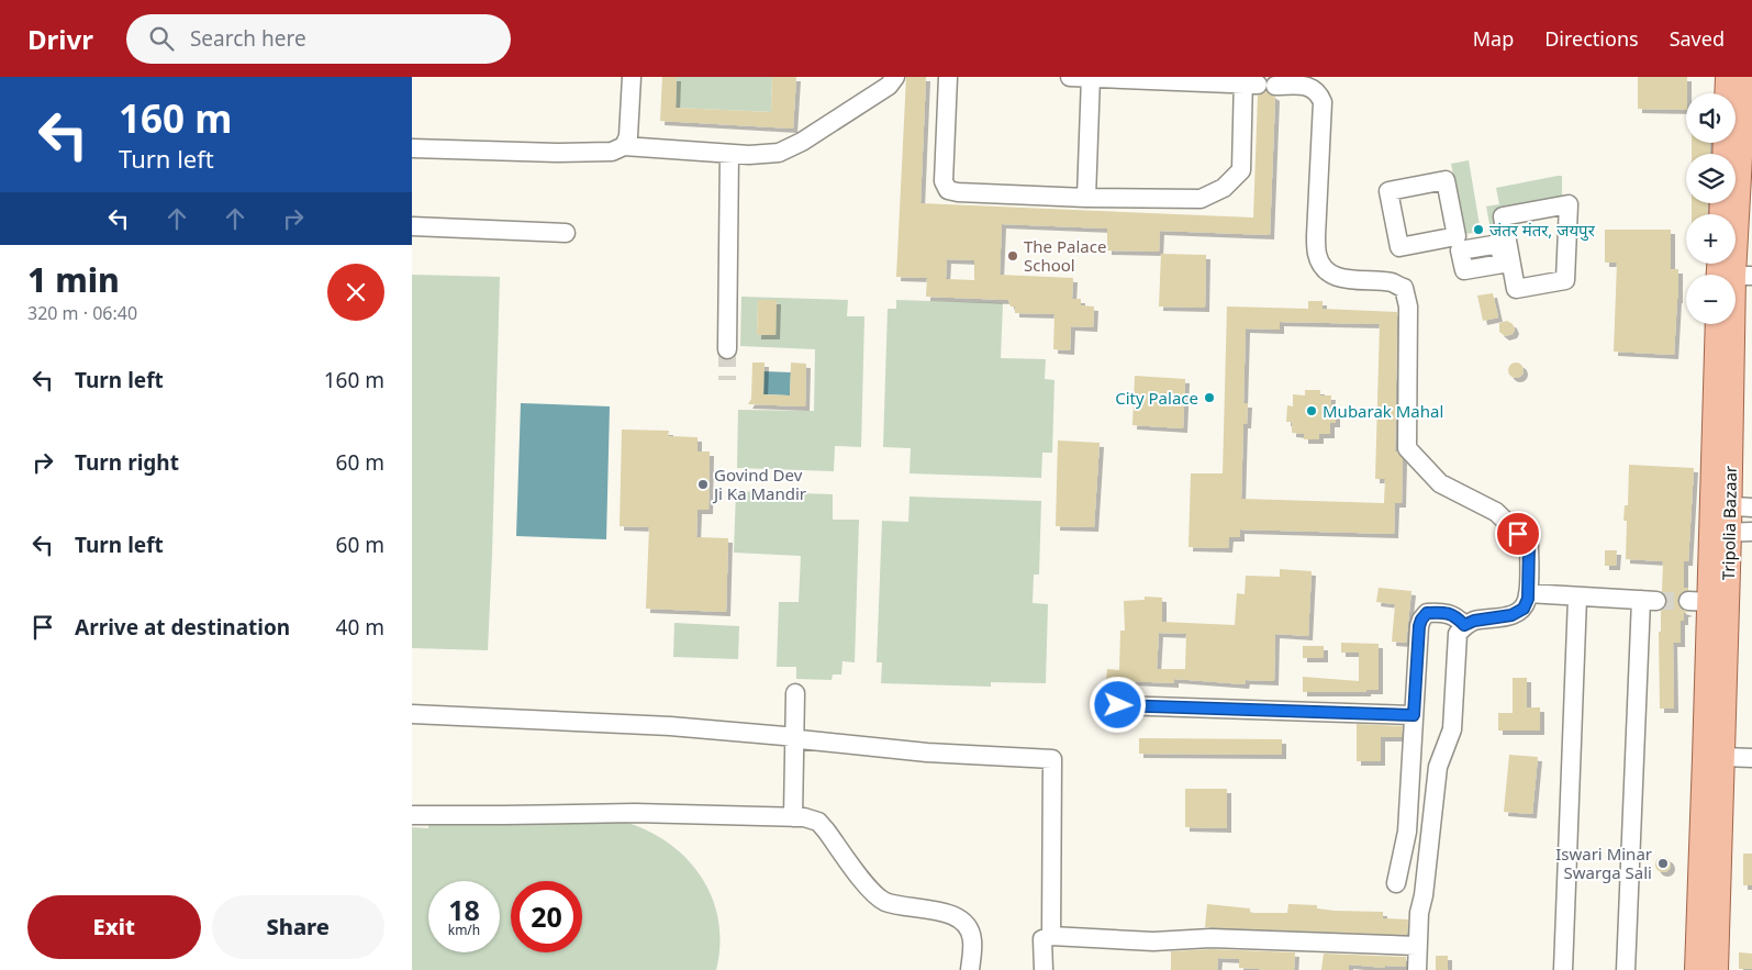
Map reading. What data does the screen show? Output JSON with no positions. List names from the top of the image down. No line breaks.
{"streets":{"main road":["Tripolia Bazaar"]},"places":["जंतर मंतर, जयपुर","The Palace School","City Palace","Mubarak Mahal","Govind Dev Ji Ka Mandir","Iswari Minar Swarga Sali"],"page":{"header":"Drivr","search":"Search here","nav":["Map","Directions","Saved"],"turn":["160 m","Turn left"],"map_buttons":["+","−"],"heading":["1 min","320 m · 06:40"],"list":[{"name":"Turn left","value":"160 m"},{"name":"Turn right","value":"60 m"},{"name":"Turn left","value":"60 m"},{"name":"Arrive at destination","value":"40 m"}],"speed":"18 km/h","limit":"20","buttons":["Exit","Share"]}}
